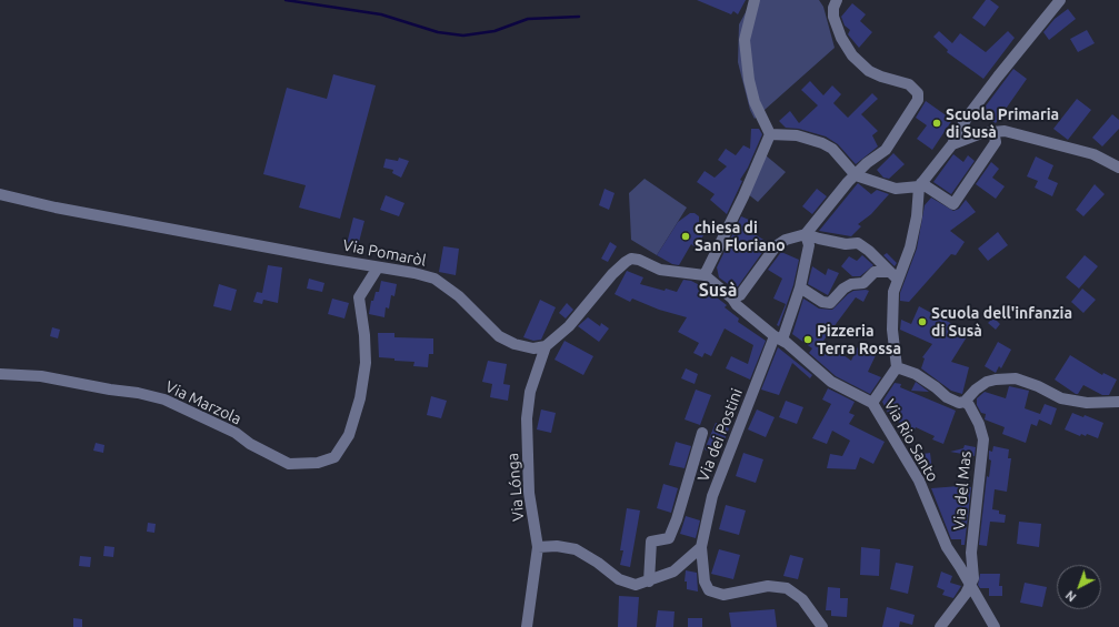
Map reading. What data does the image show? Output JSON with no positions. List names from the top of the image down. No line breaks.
{"streets":{"street":["Via Pomaròl","Via Marzola","Via dei Postini","Via Rio Santo","Via Lónga","Via del Mas"]},"crossings":[["Via Pomaròl","Via Marzola"],["Via Pomaròl","Via Lónga"],["Via dei Postini","Via Rio Santo"],["Via Rio Santo","Via del Mas"]],"districts":["Susà"],"places":["Scuola Primaria di Susà","chiesa di San Floriano","Scuola dell'infanzia di Susà","Pizzeria Terra Rossa"],"north":"bottom left"}
